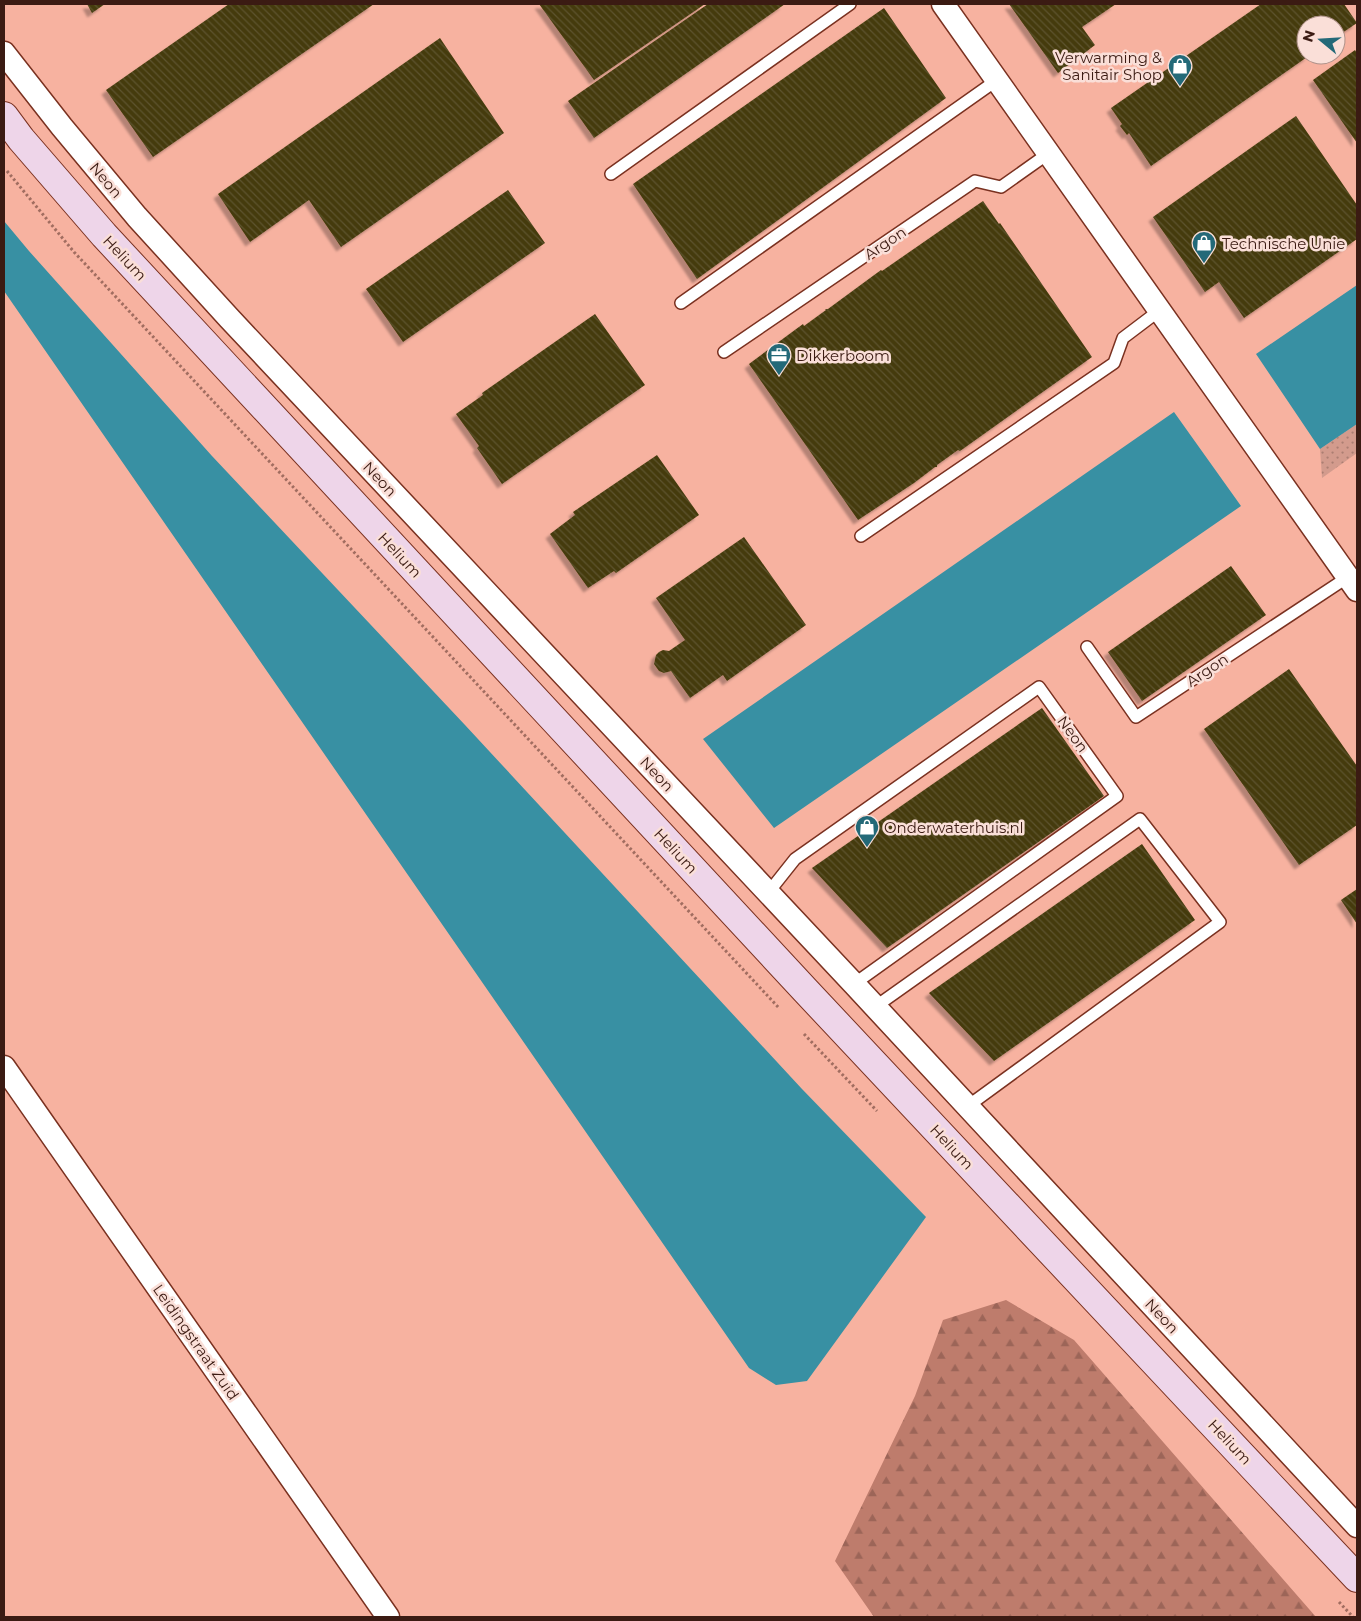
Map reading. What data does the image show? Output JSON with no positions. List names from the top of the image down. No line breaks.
{"streets":{"street":["Neon","Argon","Helium","Leidingstraat Zuid"]},"places":{"shop":["Verwarming & Sanitair Shop","Technische Unie","Onderwaterhuis.nl"],"office":["Dikkerboom"]},"north":"left"}
